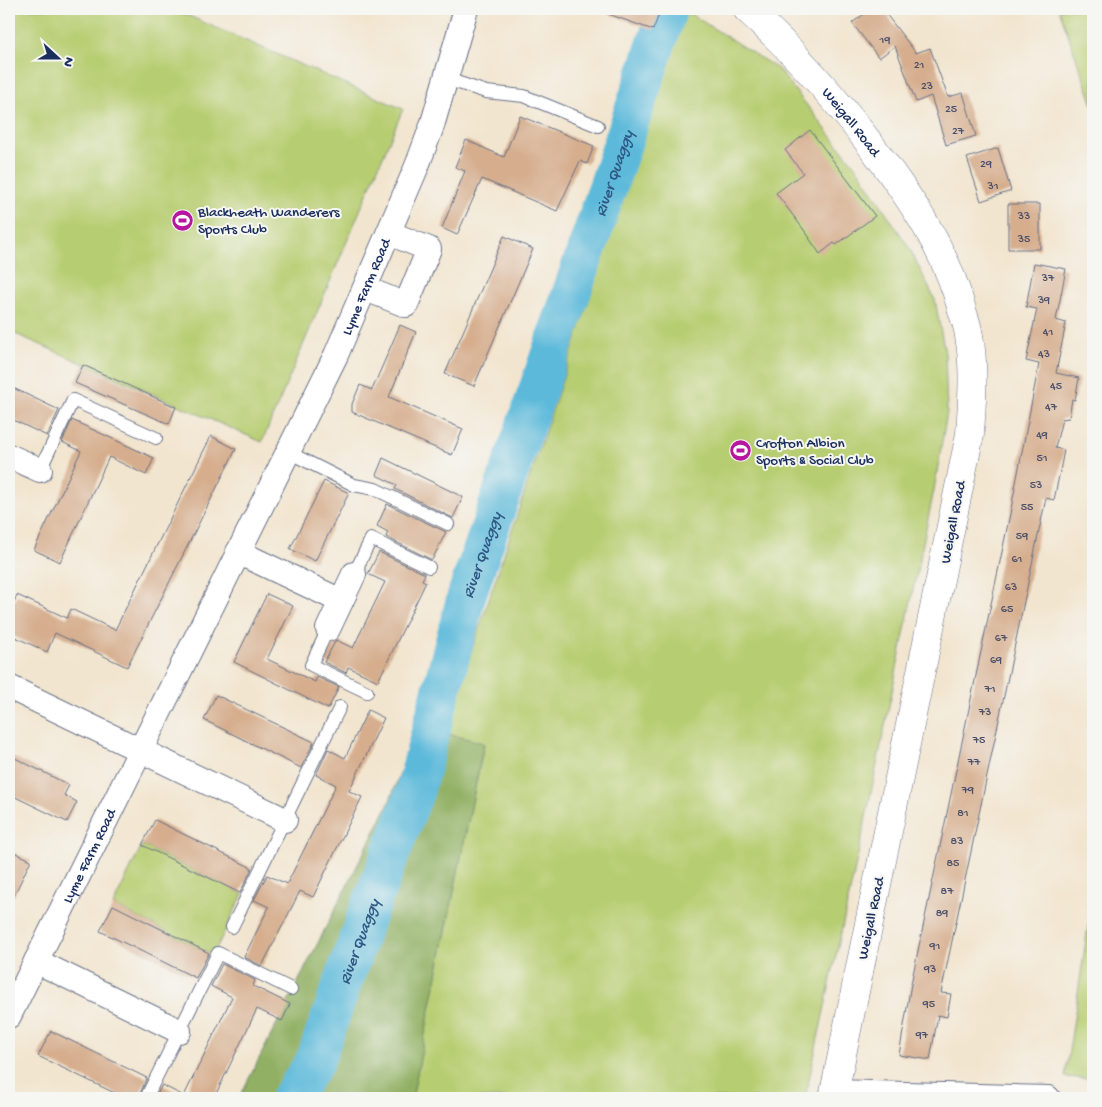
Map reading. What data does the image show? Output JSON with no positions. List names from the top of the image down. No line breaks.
{"streets":{"street":["Weigall Road","Lyme Farm Road"]},"water":["River Quaggy"],"places":{"sports":["Blackheath Wanderers Sports Club","Crofton Albion Sports & Social Club"]},"house_numbers":["19","21","23","25","27","29","31","33","35","37","39","41","43","45","47","49","51","53","55","59","61","63","65","67","69","71","73","75","77","79","81","83","85","87","89","91","93","95","97"],"north":"right"}
